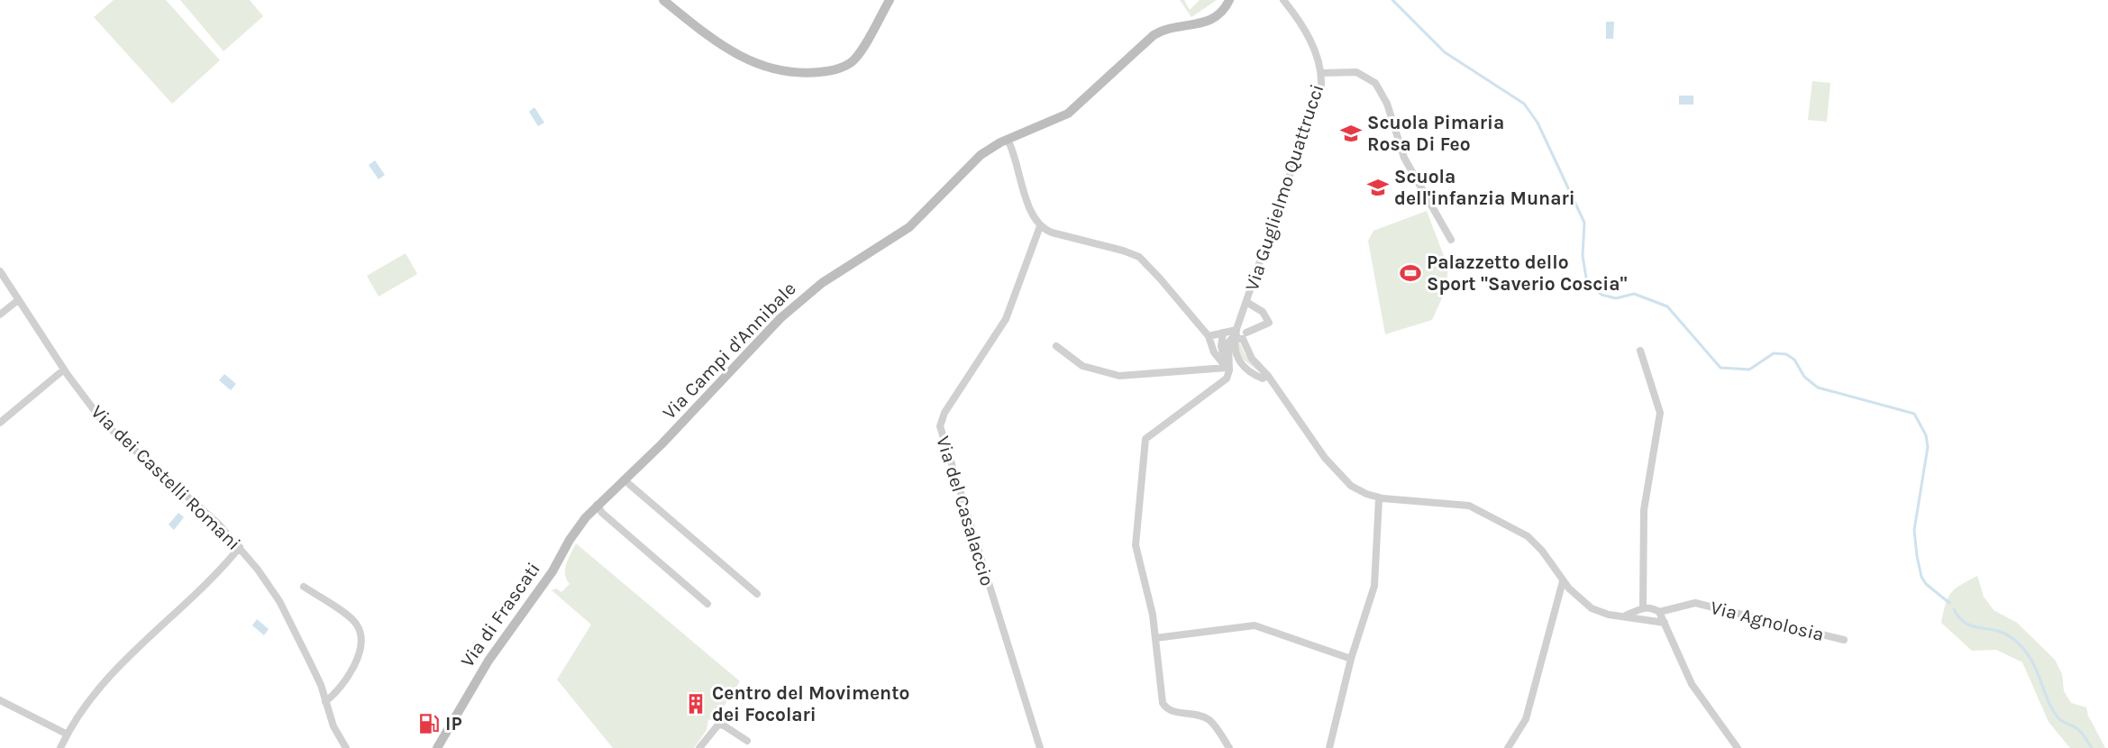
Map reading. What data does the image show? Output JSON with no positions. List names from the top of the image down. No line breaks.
{"streets":{"main road":["Via Campi d'Annibale","Via di Frascati"],"street":["Via Guglielmo Quattrucci","Via dei Castelli Romani","Via del Casalaccio","Via Agnolosia"]},"crossings":[["Via Campi d'Annibale","Via di Frascati"]],"places":{"school or university":["Scuola Pimaria Rosa Di Feo","Scuola dell'infanzia Munari"],"sports":["Palazzetto dello Sport \"Saverio Coscia\""],"building":["Centro del Movimento dei Focolari"],"fuel station":["IP"]}}
